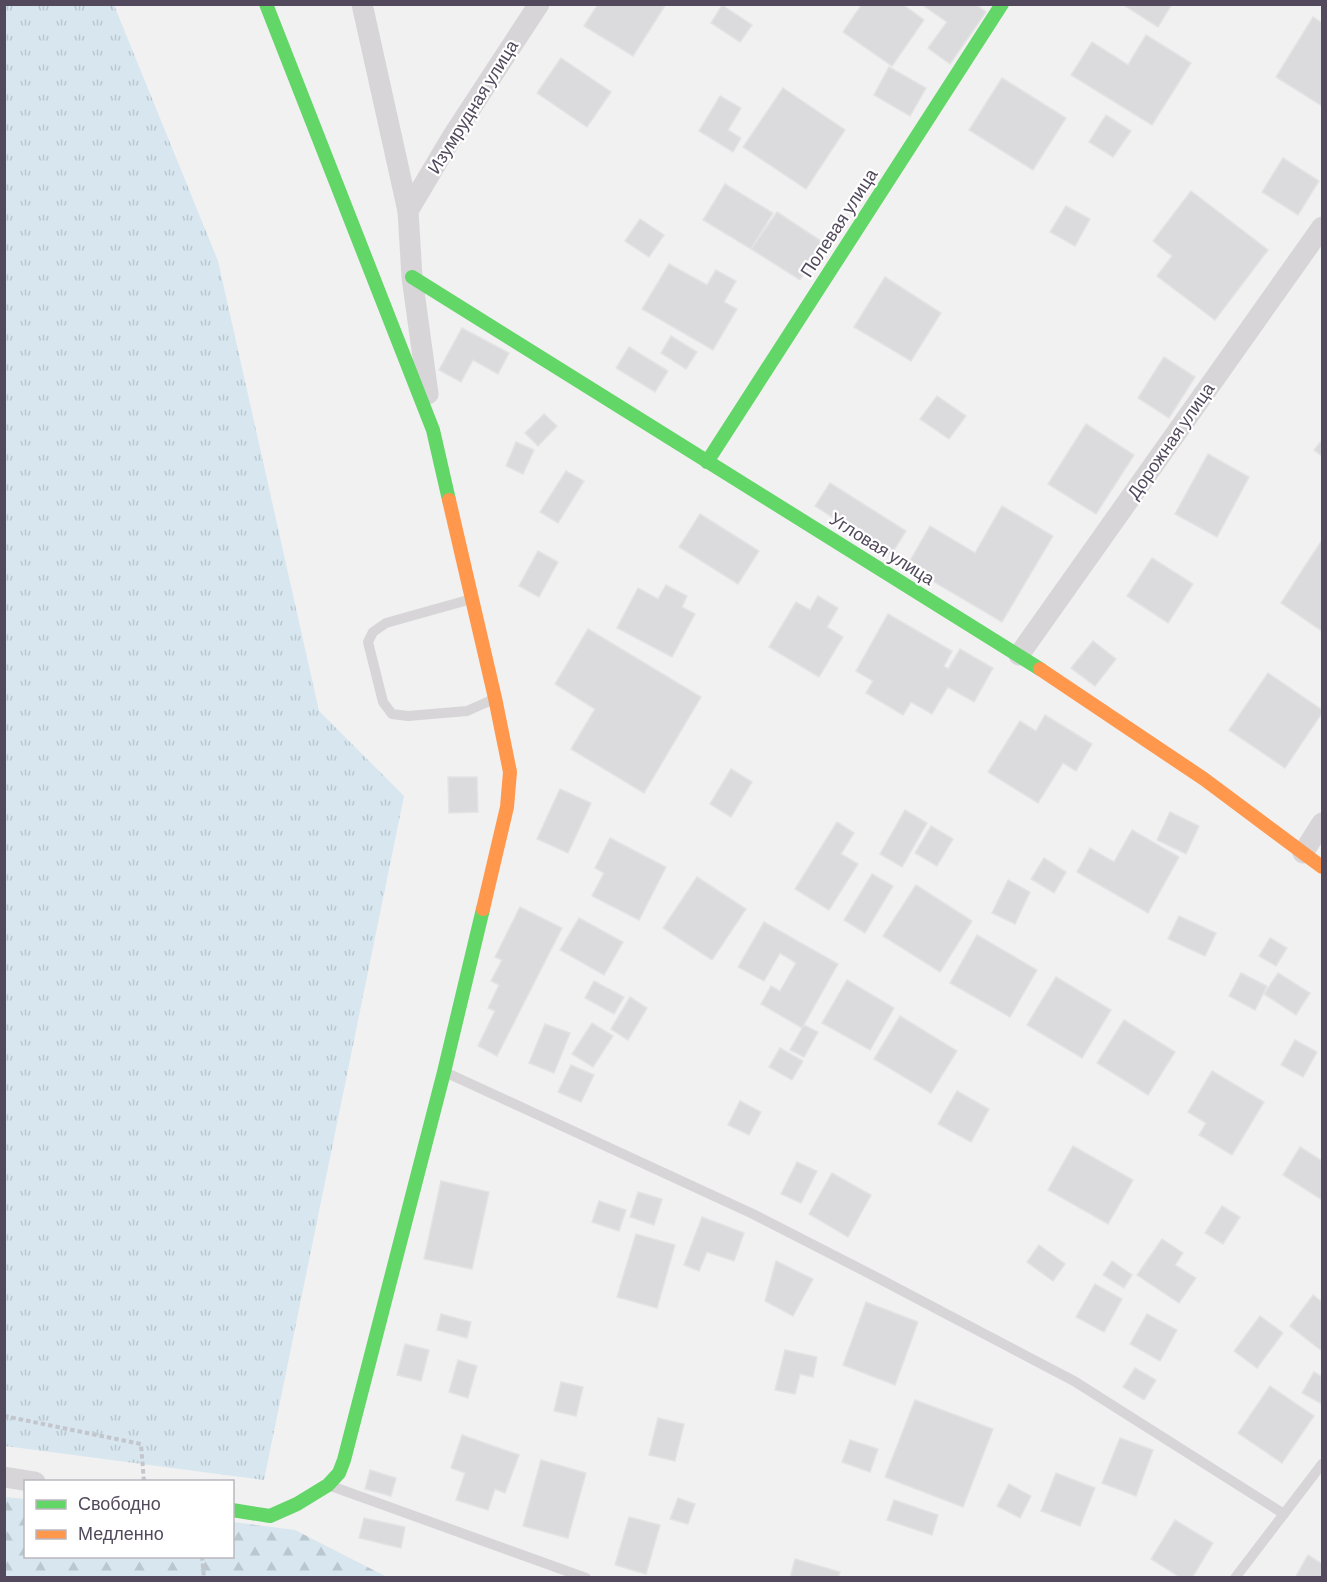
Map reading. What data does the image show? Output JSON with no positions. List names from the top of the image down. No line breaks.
{"streets":{"street":["Изумрудная улица","Полевая улица","Дорожная улица","Угловая улица"]},"crossings":[["Полевая улица","Угловая улица"],["Дорожная улица","Угловая улица"]],"legend":["Свободно","Медленно"]}
